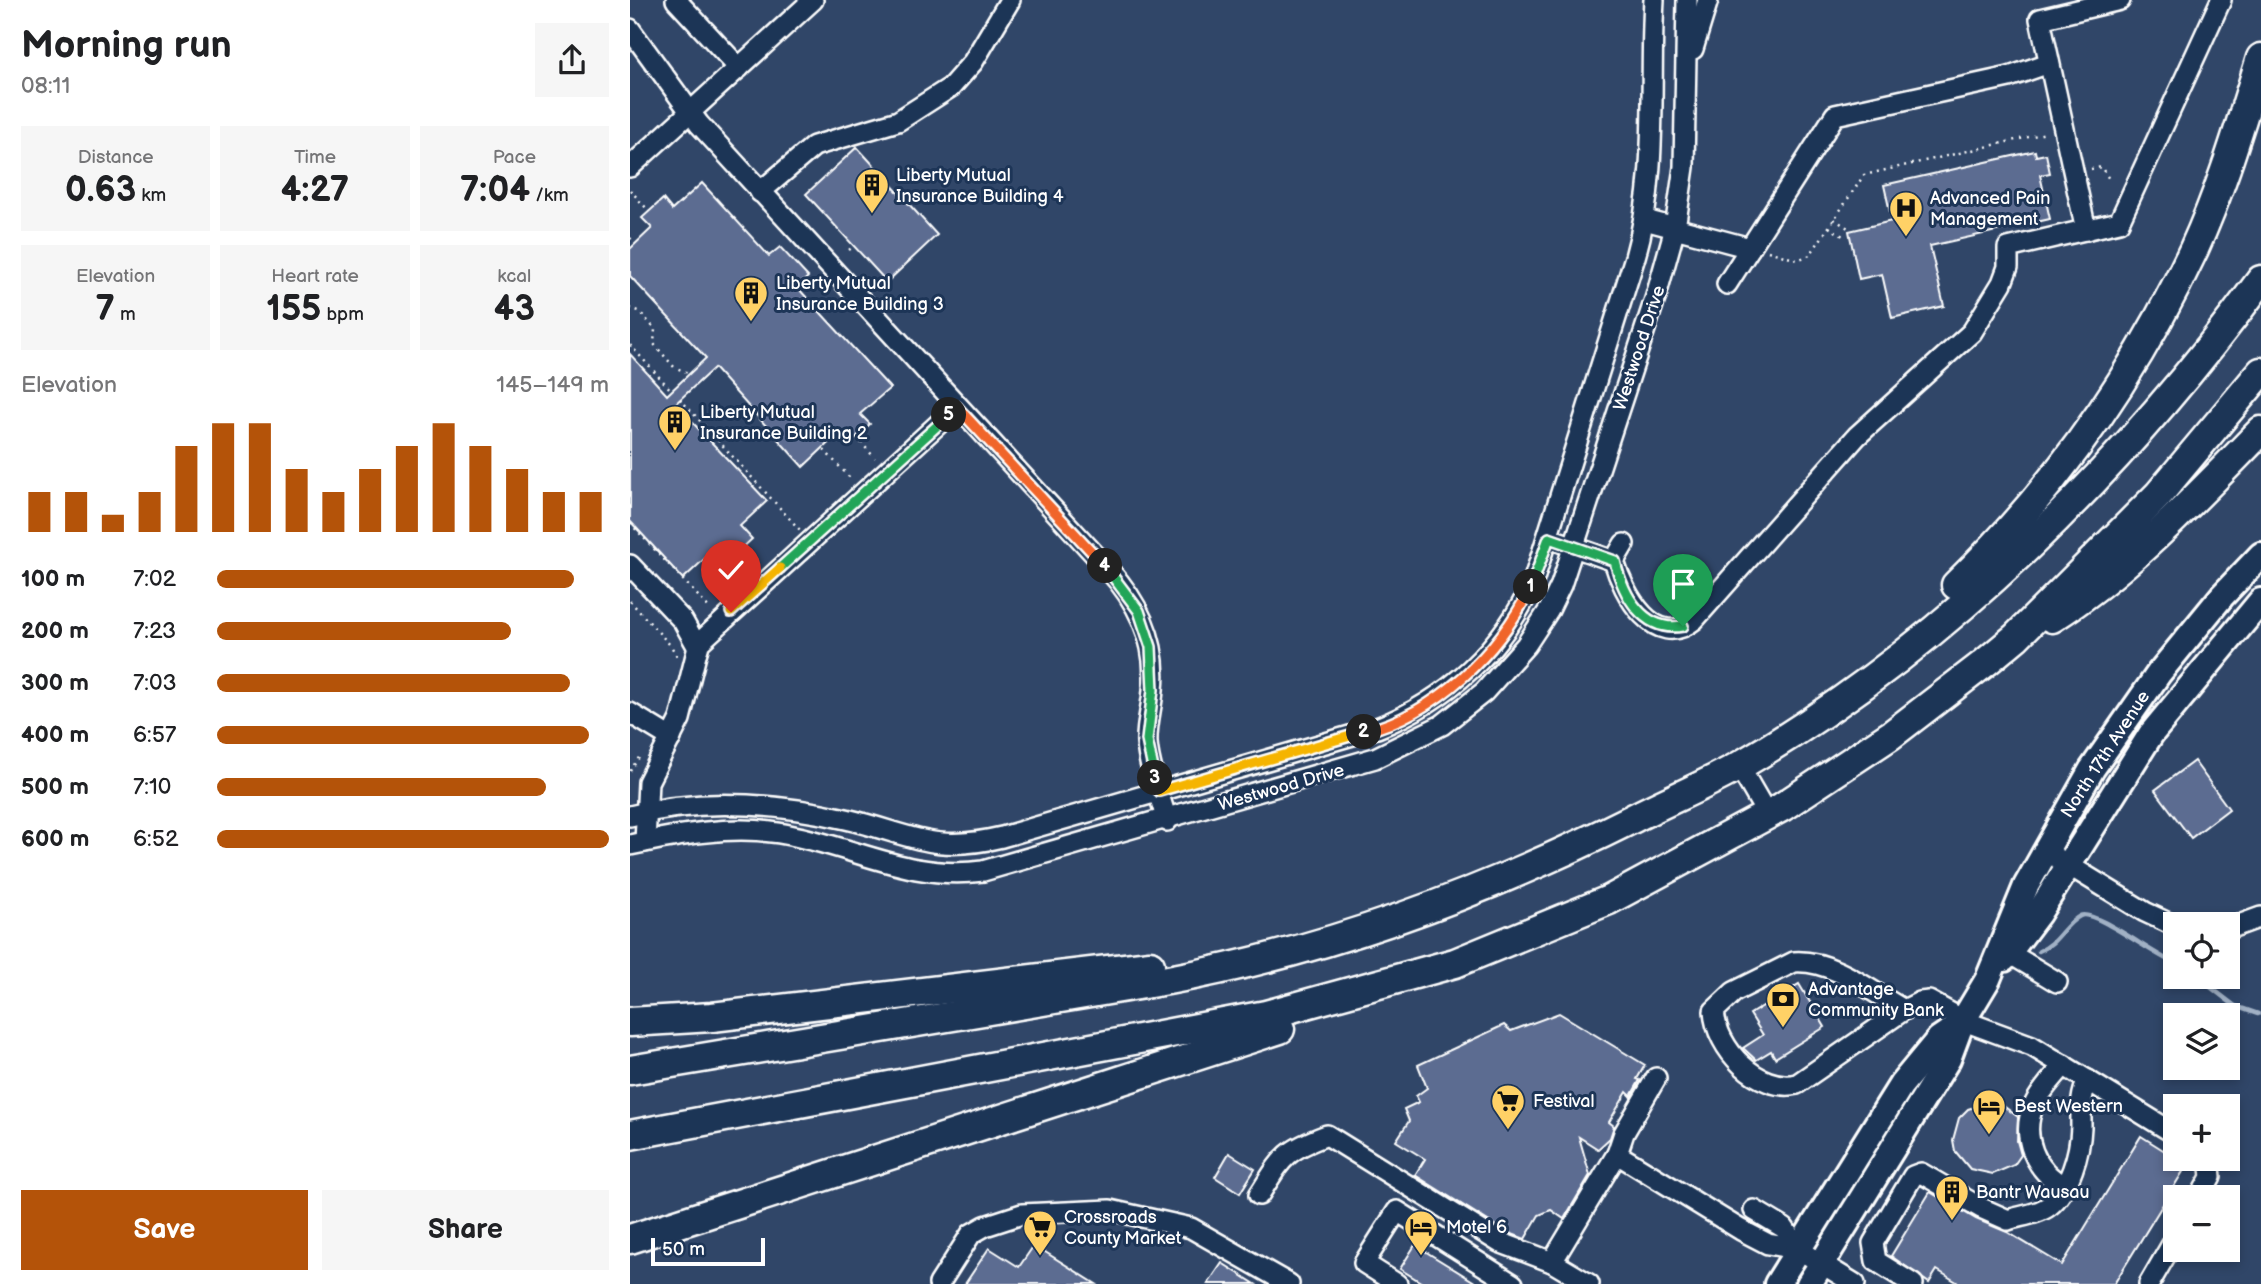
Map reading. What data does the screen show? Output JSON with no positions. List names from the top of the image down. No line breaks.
{"streets":{"main road":["North 17th Avenue"],"street":["Westwood Drive"]},"places":{"building":["Liberty Mutual Insurance Building 4","Liberty Mutual Insurance Building 3","Liberty Mutual Insurance Building 2","Bantr Wausau"],"hospital":["Advanced Pain Management"],"bank":["Advantage Community Bank"],"supermarket":["Festival","Crossroads County Market"],"hotel":["Best Western","Motel 6"]},"scale_bar":"50 m","page":{"heading":["Morning run","08:11"],"stats":[["Distance","0.63 km"],["Time","4:27"],["Pace","7:04 /km"],["Elevation","7 m"],["Heart rate","155 bpm"],["kcal","43"]],"chart":["Elevation","145–149 m"],"pins":["5","4","1","2","3"],"list":[{"name":"100 m","note":"7:02"},{"name":"200 m","note":"7:23"},{"name":"300 m","note":"7:03"},{"name":"400 m","note":"6:57"},{"name":"500 m","note":"7:10"},{"name":"600 m","note":"6:52"}],"map_buttons":["+","−"],"buttons":["Save","Share"],"scale":"50 m"}}
